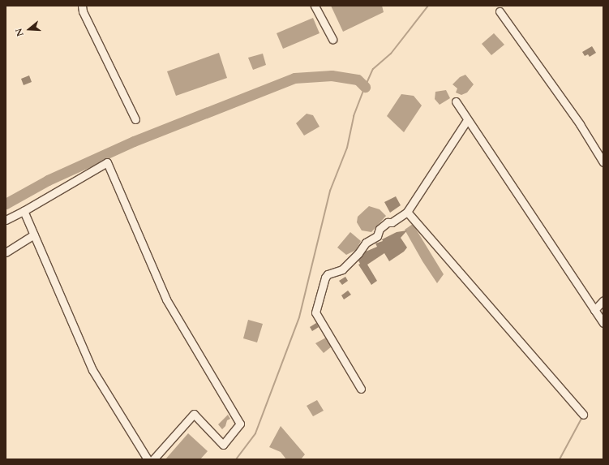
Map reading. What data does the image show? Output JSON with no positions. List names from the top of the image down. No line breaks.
{"north":"left"}
